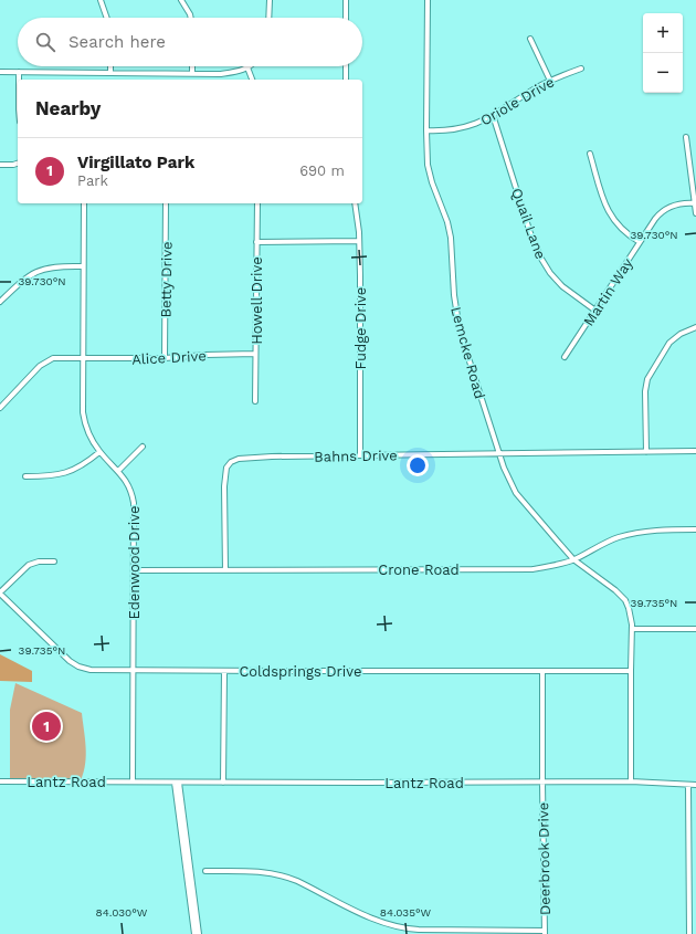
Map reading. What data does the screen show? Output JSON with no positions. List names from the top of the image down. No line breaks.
{"streets":{"street":["Oriole Drive","Quail Lane","Betty Drive","Martin Way","Howell Drive","Fudge Drive","Lemcke Road","Alice Drive","Bahns Drive","Edenwood Drive","Crone Road","Coldsprings Drive","Lantz Road","Deerbrook Drive"]},"crossings":[["Oriole Drive","Quail Lane"],["Oriole Drive","Lemcke Road"],["Quail Lane","Martin Way"],["Betty Drive","Alice Drive"],["Howell Drive","Alice Drive"],["Fudge Drive","Bahns Drive"],["Lemcke Road","Bahns Drive"],["Lemcke Road","Crone Road"],["Alice Drive","Edenwood Drive"],["Bahns Drive","Crone Road"],["Edenwood Drive","Crone Road"],["Edenwood Drive","Coldsprings Drive"],["Edenwood Drive","Lantz Road"],["Coldsprings Drive","Deerbrook Drive"],["Lantz Road","Deerbrook Drive"]],"page":{"map_buttons":["+","−"],"search":"Search here","heading":"Nearby","list":[{"mark":"1","name":"Virgillato Park","note":"Park","value":"690 m"}],"pins":"1"},"coordinates":["39.730°N","39.735°N","84.030°W","84.035°W"]}
